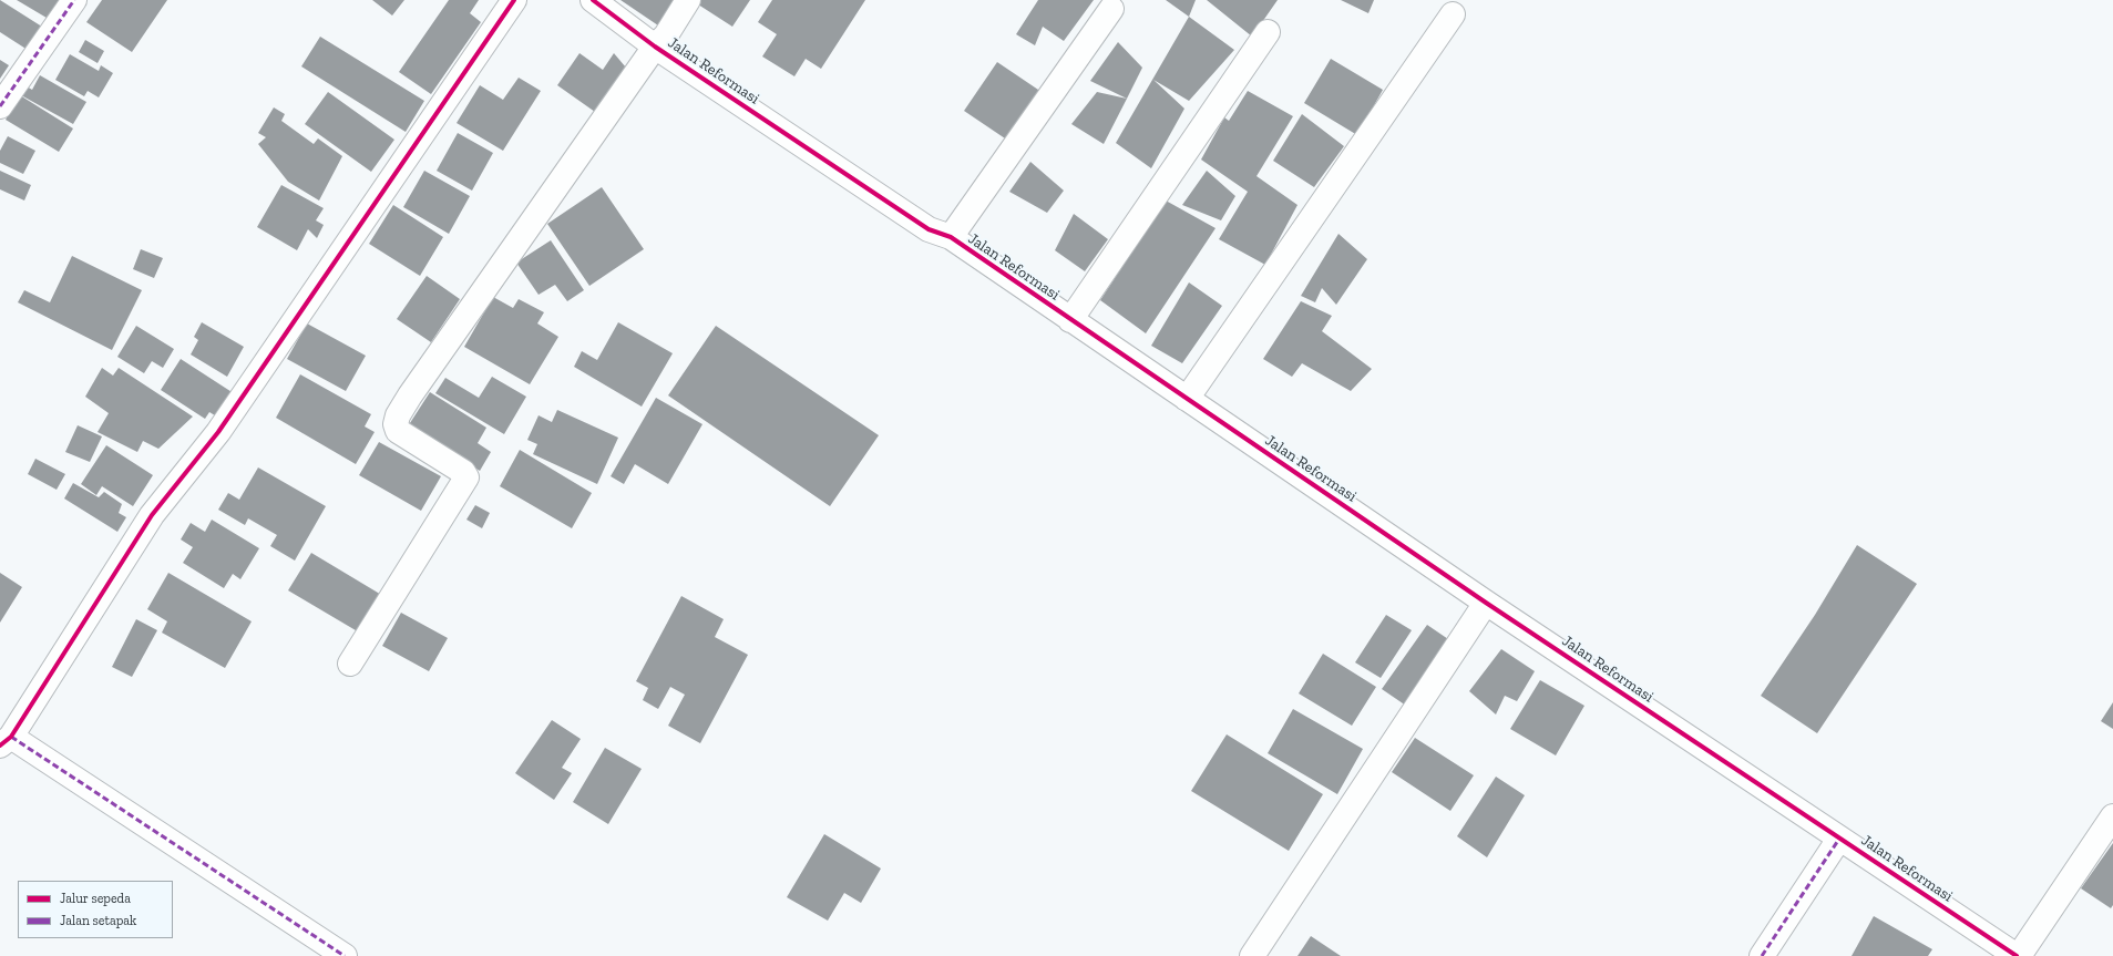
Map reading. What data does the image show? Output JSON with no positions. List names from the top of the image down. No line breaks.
{"streets":{"street":["Jalan Reformasi"]},"legend":["Jalur sepeda","Jalan setapak"]}
